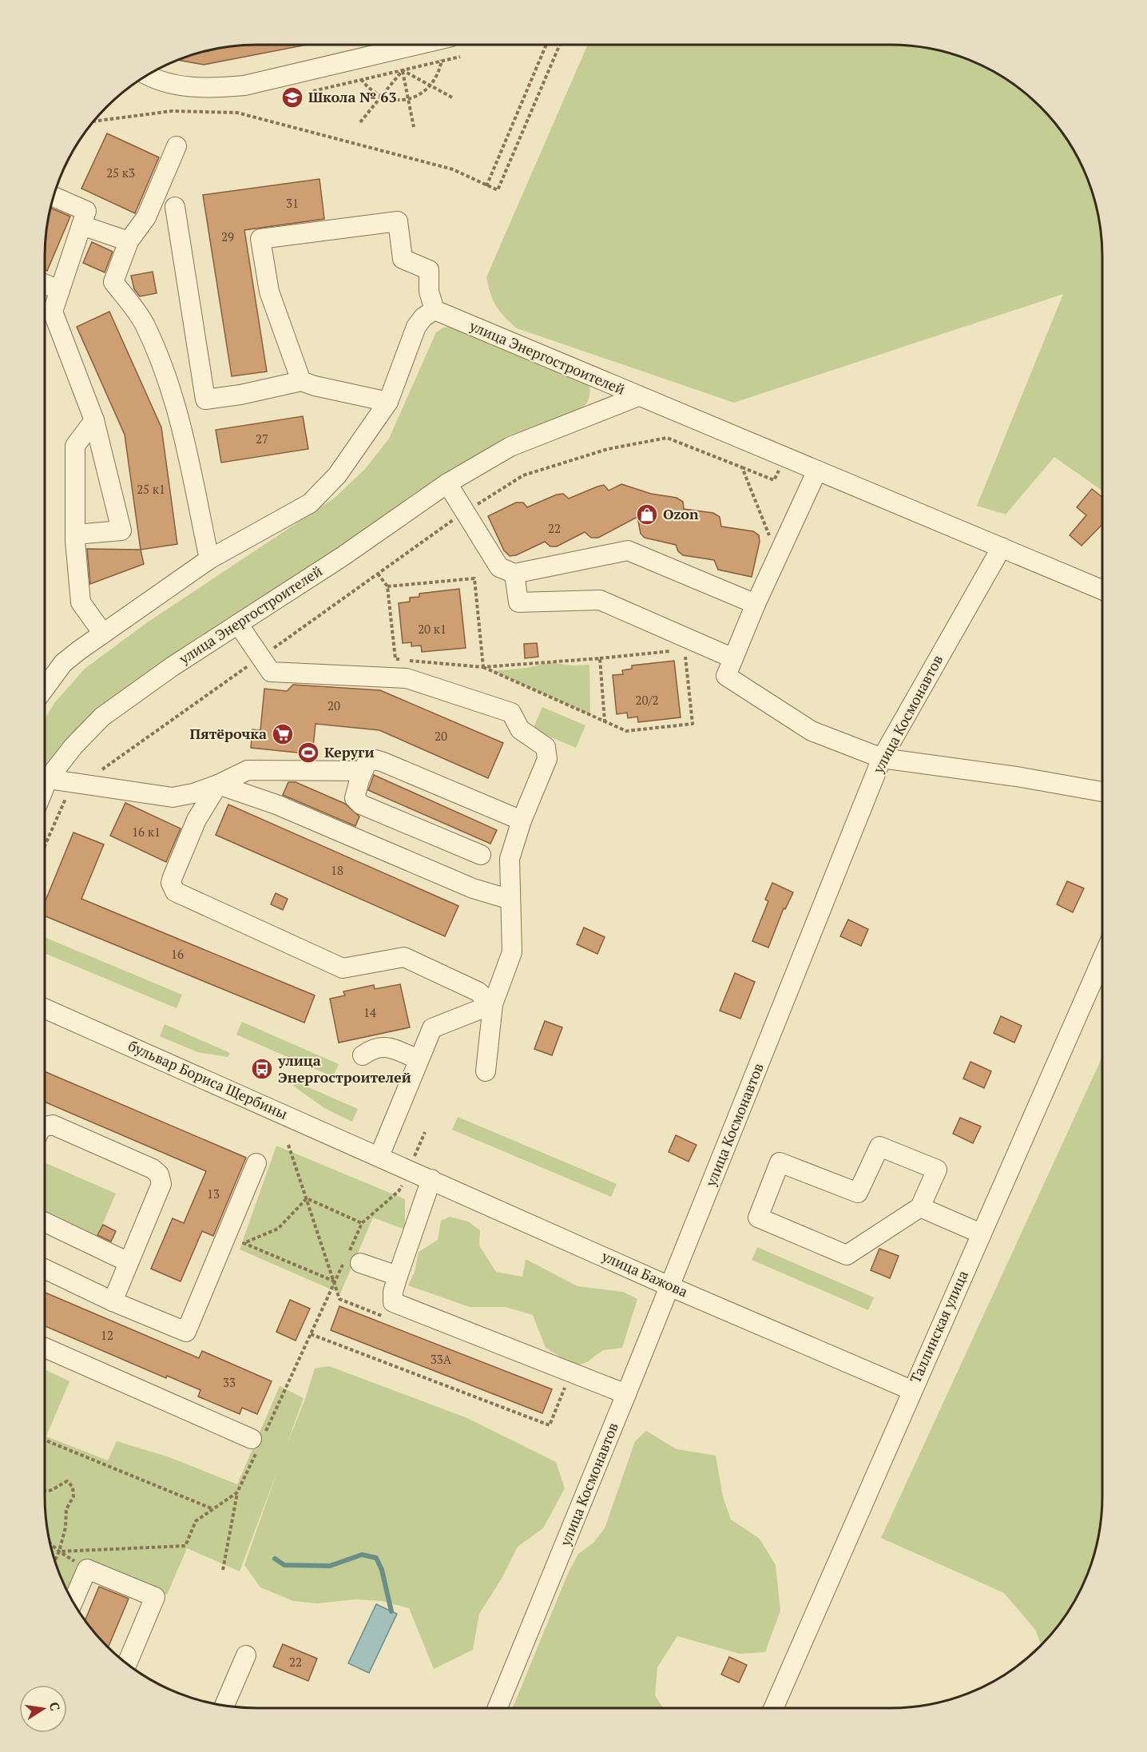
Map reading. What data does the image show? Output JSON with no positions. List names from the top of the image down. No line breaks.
{"streets":{"street":["улица Энергостроителей","улица Космонавтов","бульвар Бориса Щербины","улица Бажова","Таллинская улица"]},"crossings":[["улица Космонавтов","улица Бажова"],["бульвар Бориса Щербины","улица Бажова"],["улица Бажова","Таллинская улица"]],"places":{"school or university":["Школа № 63"],"shop":["Ozon"],"supermarket":["Пятёрочка"],"sports":["Керуги"],"bus stop":["улица Энергостроителей"]},"house_numbers":["25 к3","31","29","27","25 к1","22","20 к1","20/2","20","20","16 к1","18","16","14","13","12","33А","33","22"],"north":"right"}
